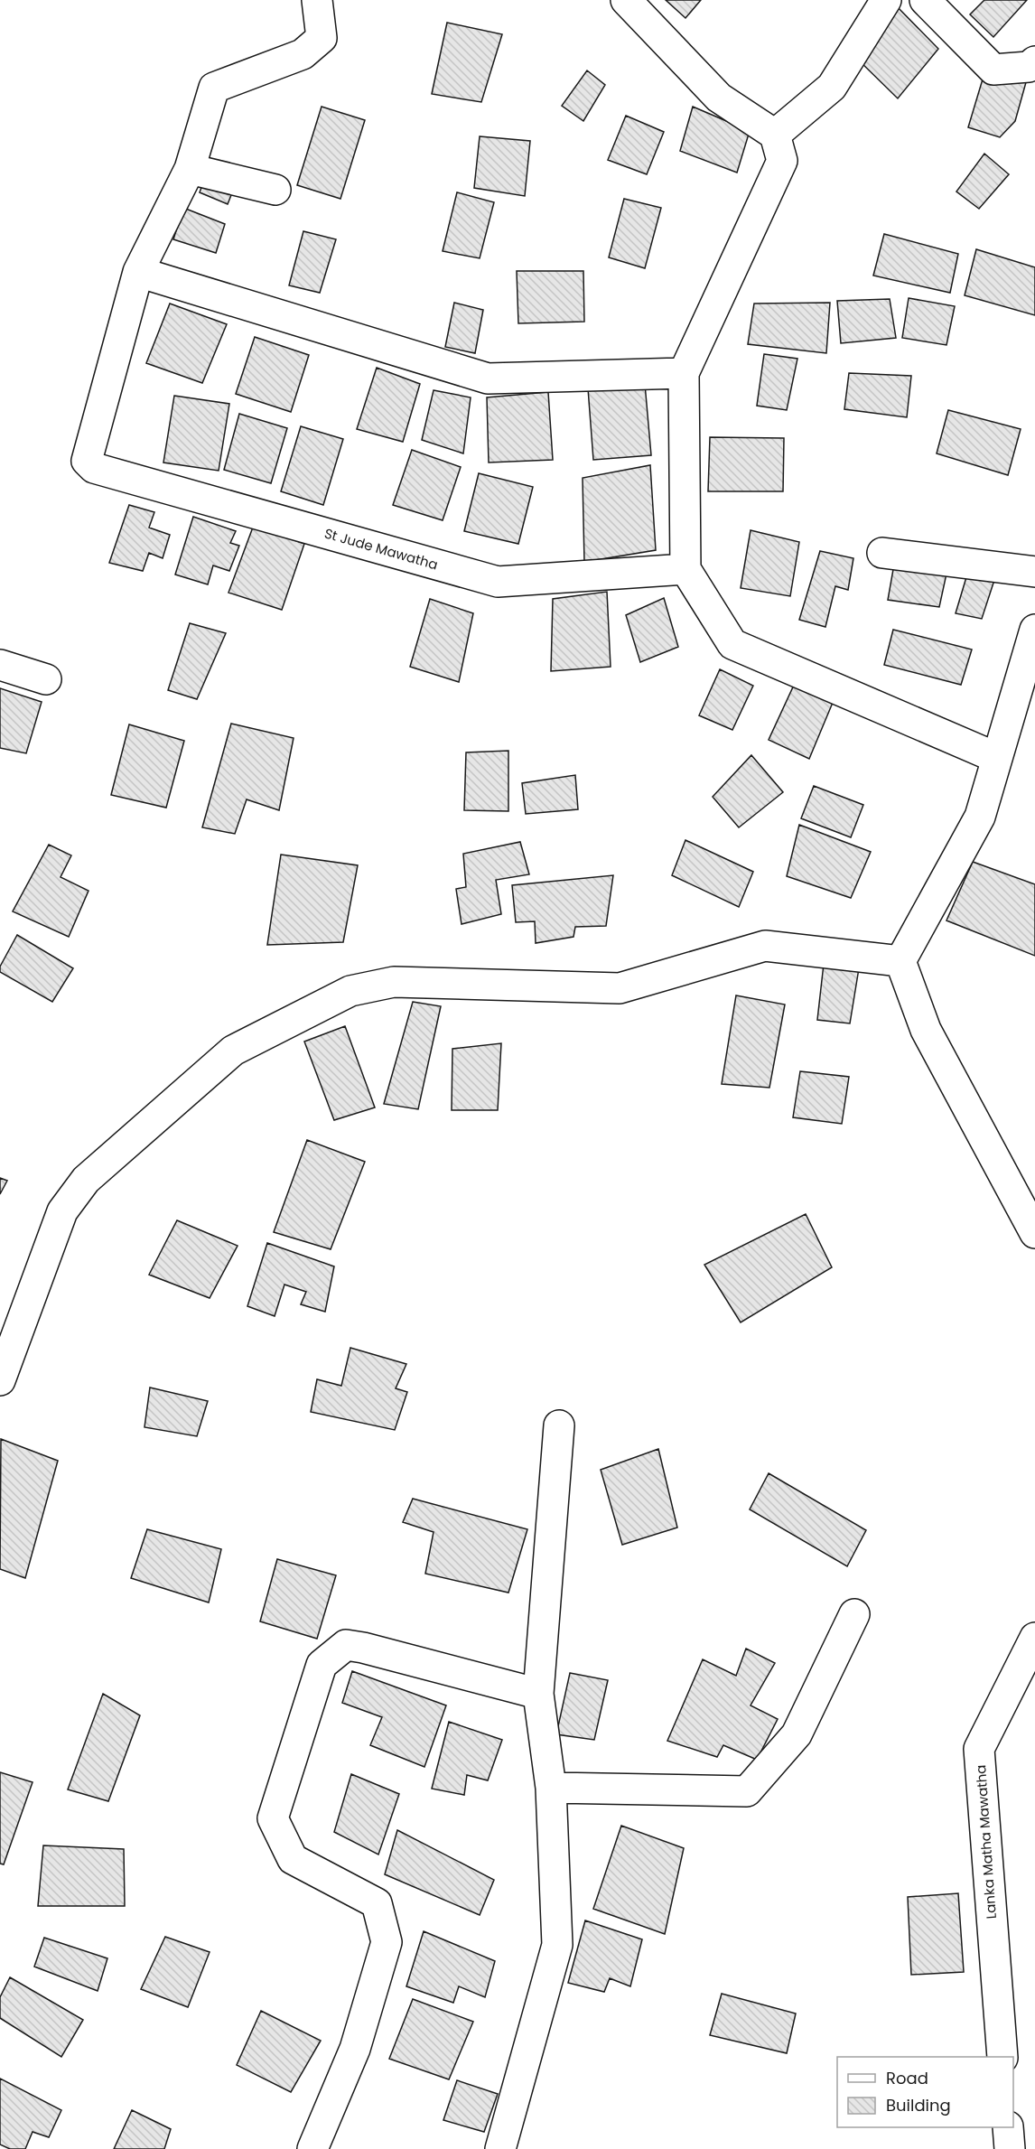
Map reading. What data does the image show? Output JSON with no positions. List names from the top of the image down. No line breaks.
{"streets":{"street":["St Jude Mawatha","Lanka Matha Mawatha"]},"legend":["Road","Building"]}
